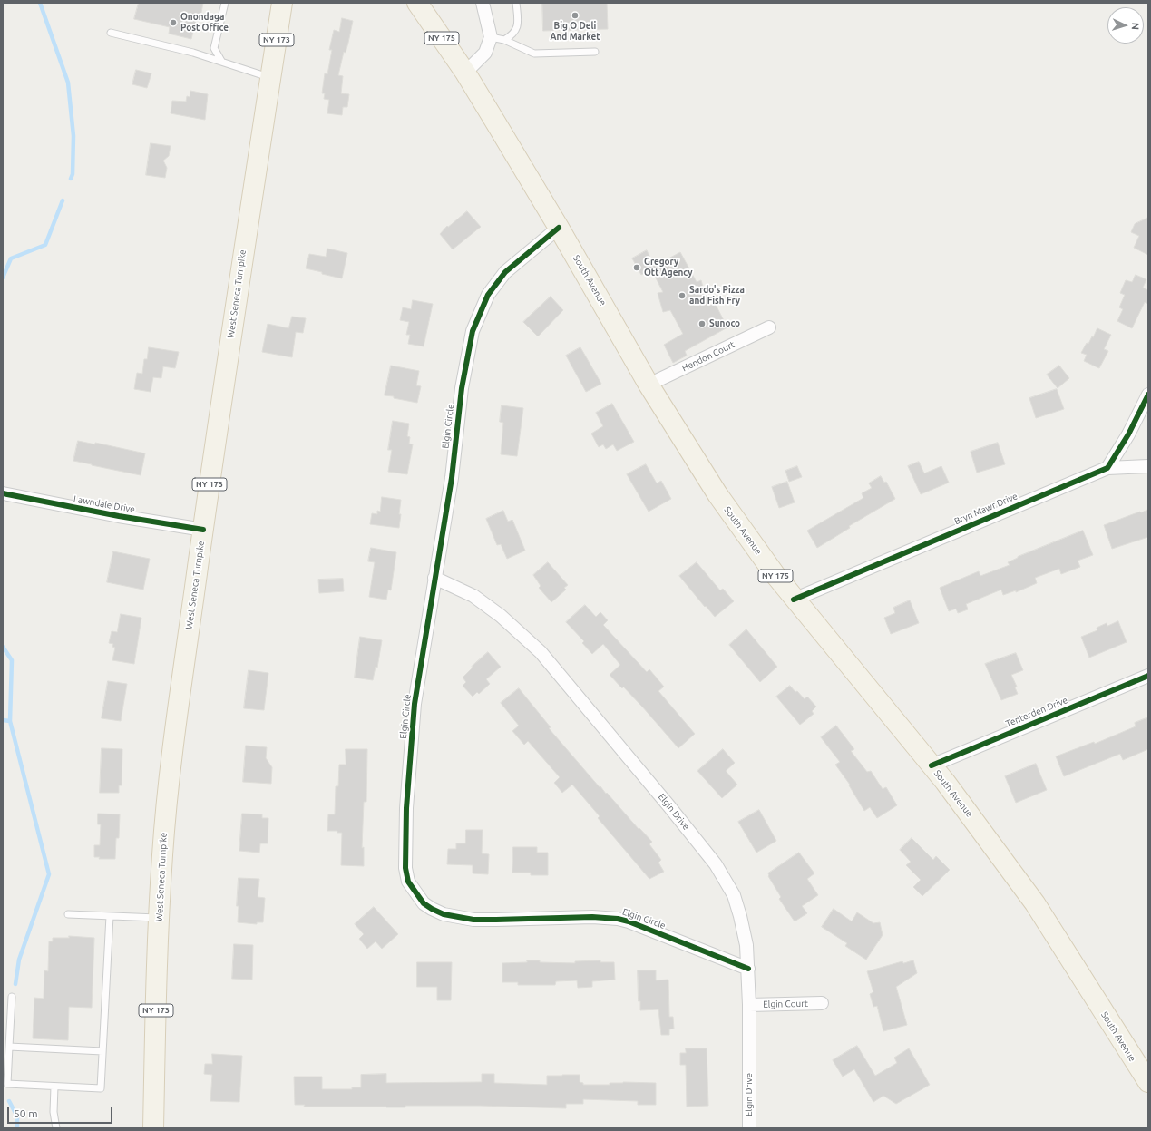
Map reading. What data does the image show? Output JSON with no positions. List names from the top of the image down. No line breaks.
{"streets":{"main road":["NY 175","NY 173","South Avenue","West Seneca Turnpike"],"street":["Hendon Court","Elgin Circle","Lawndale Drive","Bryn Mawr Drive","Tenterden Drive","Elgin Drive","Elgin Court"]},"crossings":[["South Avenue","Hendon Court"],["South Avenue","Elgin Circle"],["South Avenue","Bryn Mawr Drive"],["South Avenue","Tenterden Drive"],["West Seneca Turnpike","Lawndale Drive"],["Elgin Circle","Elgin Drive"],["Elgin Drive","Elgin Court"]],"places":["Big O Deli And Market","Onondaga Post Office","Gregory Ott Agency","Sardo's Pizza and Fish Fry","Sunoco"],"scale_bar":"50 m","north":"right"}
